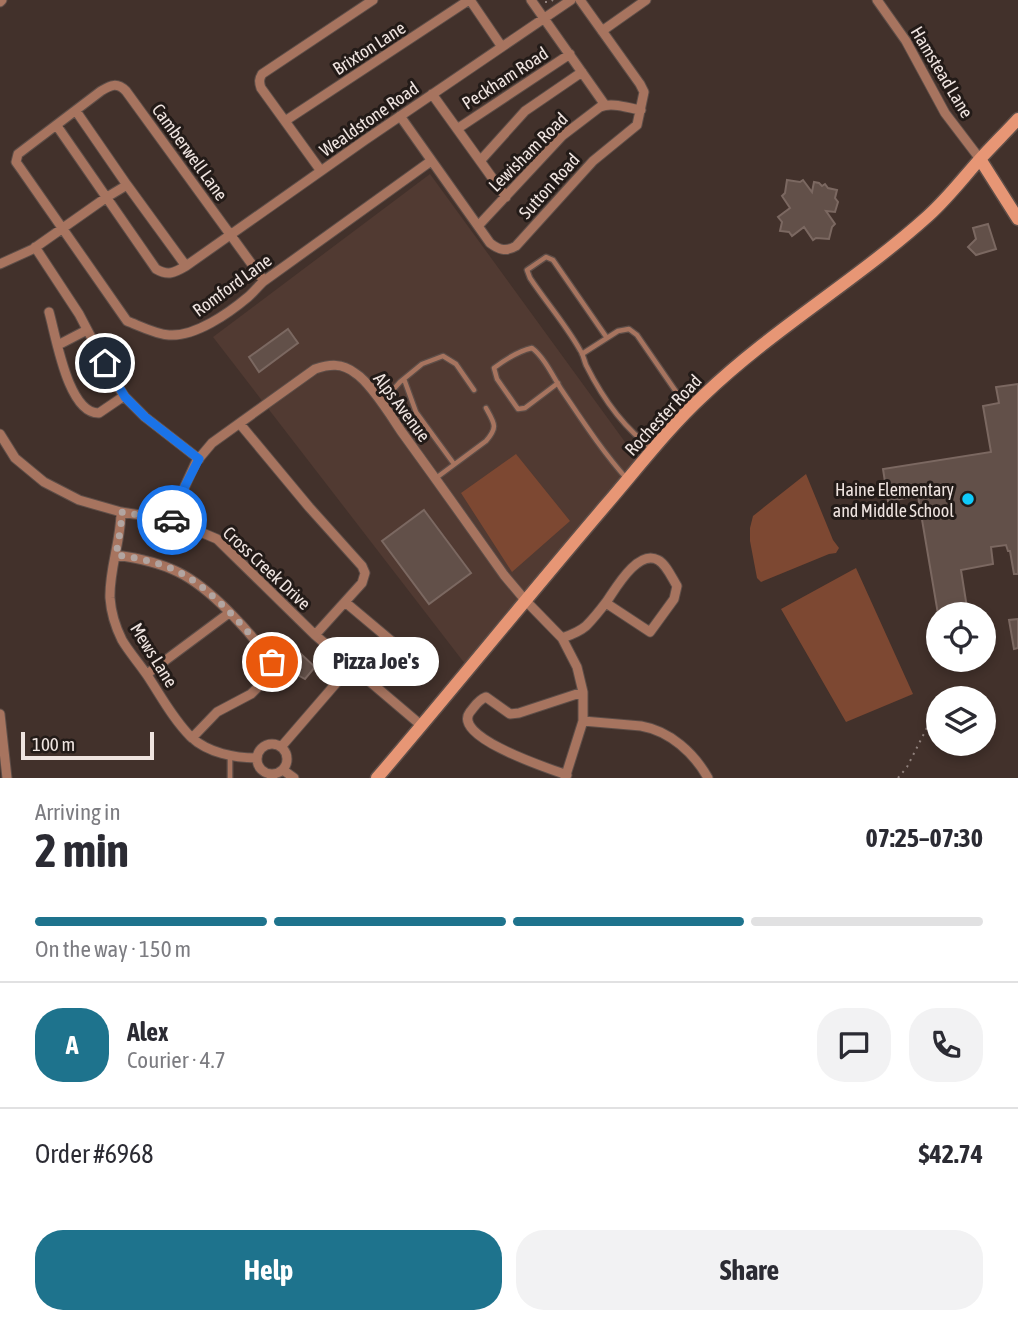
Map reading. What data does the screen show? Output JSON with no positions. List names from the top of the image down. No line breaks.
{"streets":{"street":["Brixton Lane","Hamstead Lane","Peckham Road","Wealdstone Road","Camberwell Lane","Lewisham Road","Sutton Road","Romford Lane","Alps Avenue","Rochester Road","Cross Creek Drive","Mews Lane"]},"crossings":[["Hamstead Lane","Rochester Road"],["Wealdstone Road","Camberwell Lane"],["Wealdstone Road","Sutton Road"],["Camberwell Lane","Romford Lane"],["Lewisham Road","Sutton Road"],["Sutton Road","Romford Lane"],["Alps Avenue","Rochester Road"],["Alps Avenue","Cross Creek Drive"],["Rochester Road","Cross Creek Drive"],["Cross Creek Drive","Mews Lane"]],"places":["Haine Elementary and Middle School","Pizza Joe's"],"scale_bar":"100 m","page":{"bubble":"Pizza Joe's","scale":"100 m","heading":["2 min","Arriving in","07:25–07:30"],"panel":["Alex","Courier · 4.7","Order #6968","$42.74"],"bar":"On the way · 150 m","round":"A","buttons":["Help","Share"]}}
